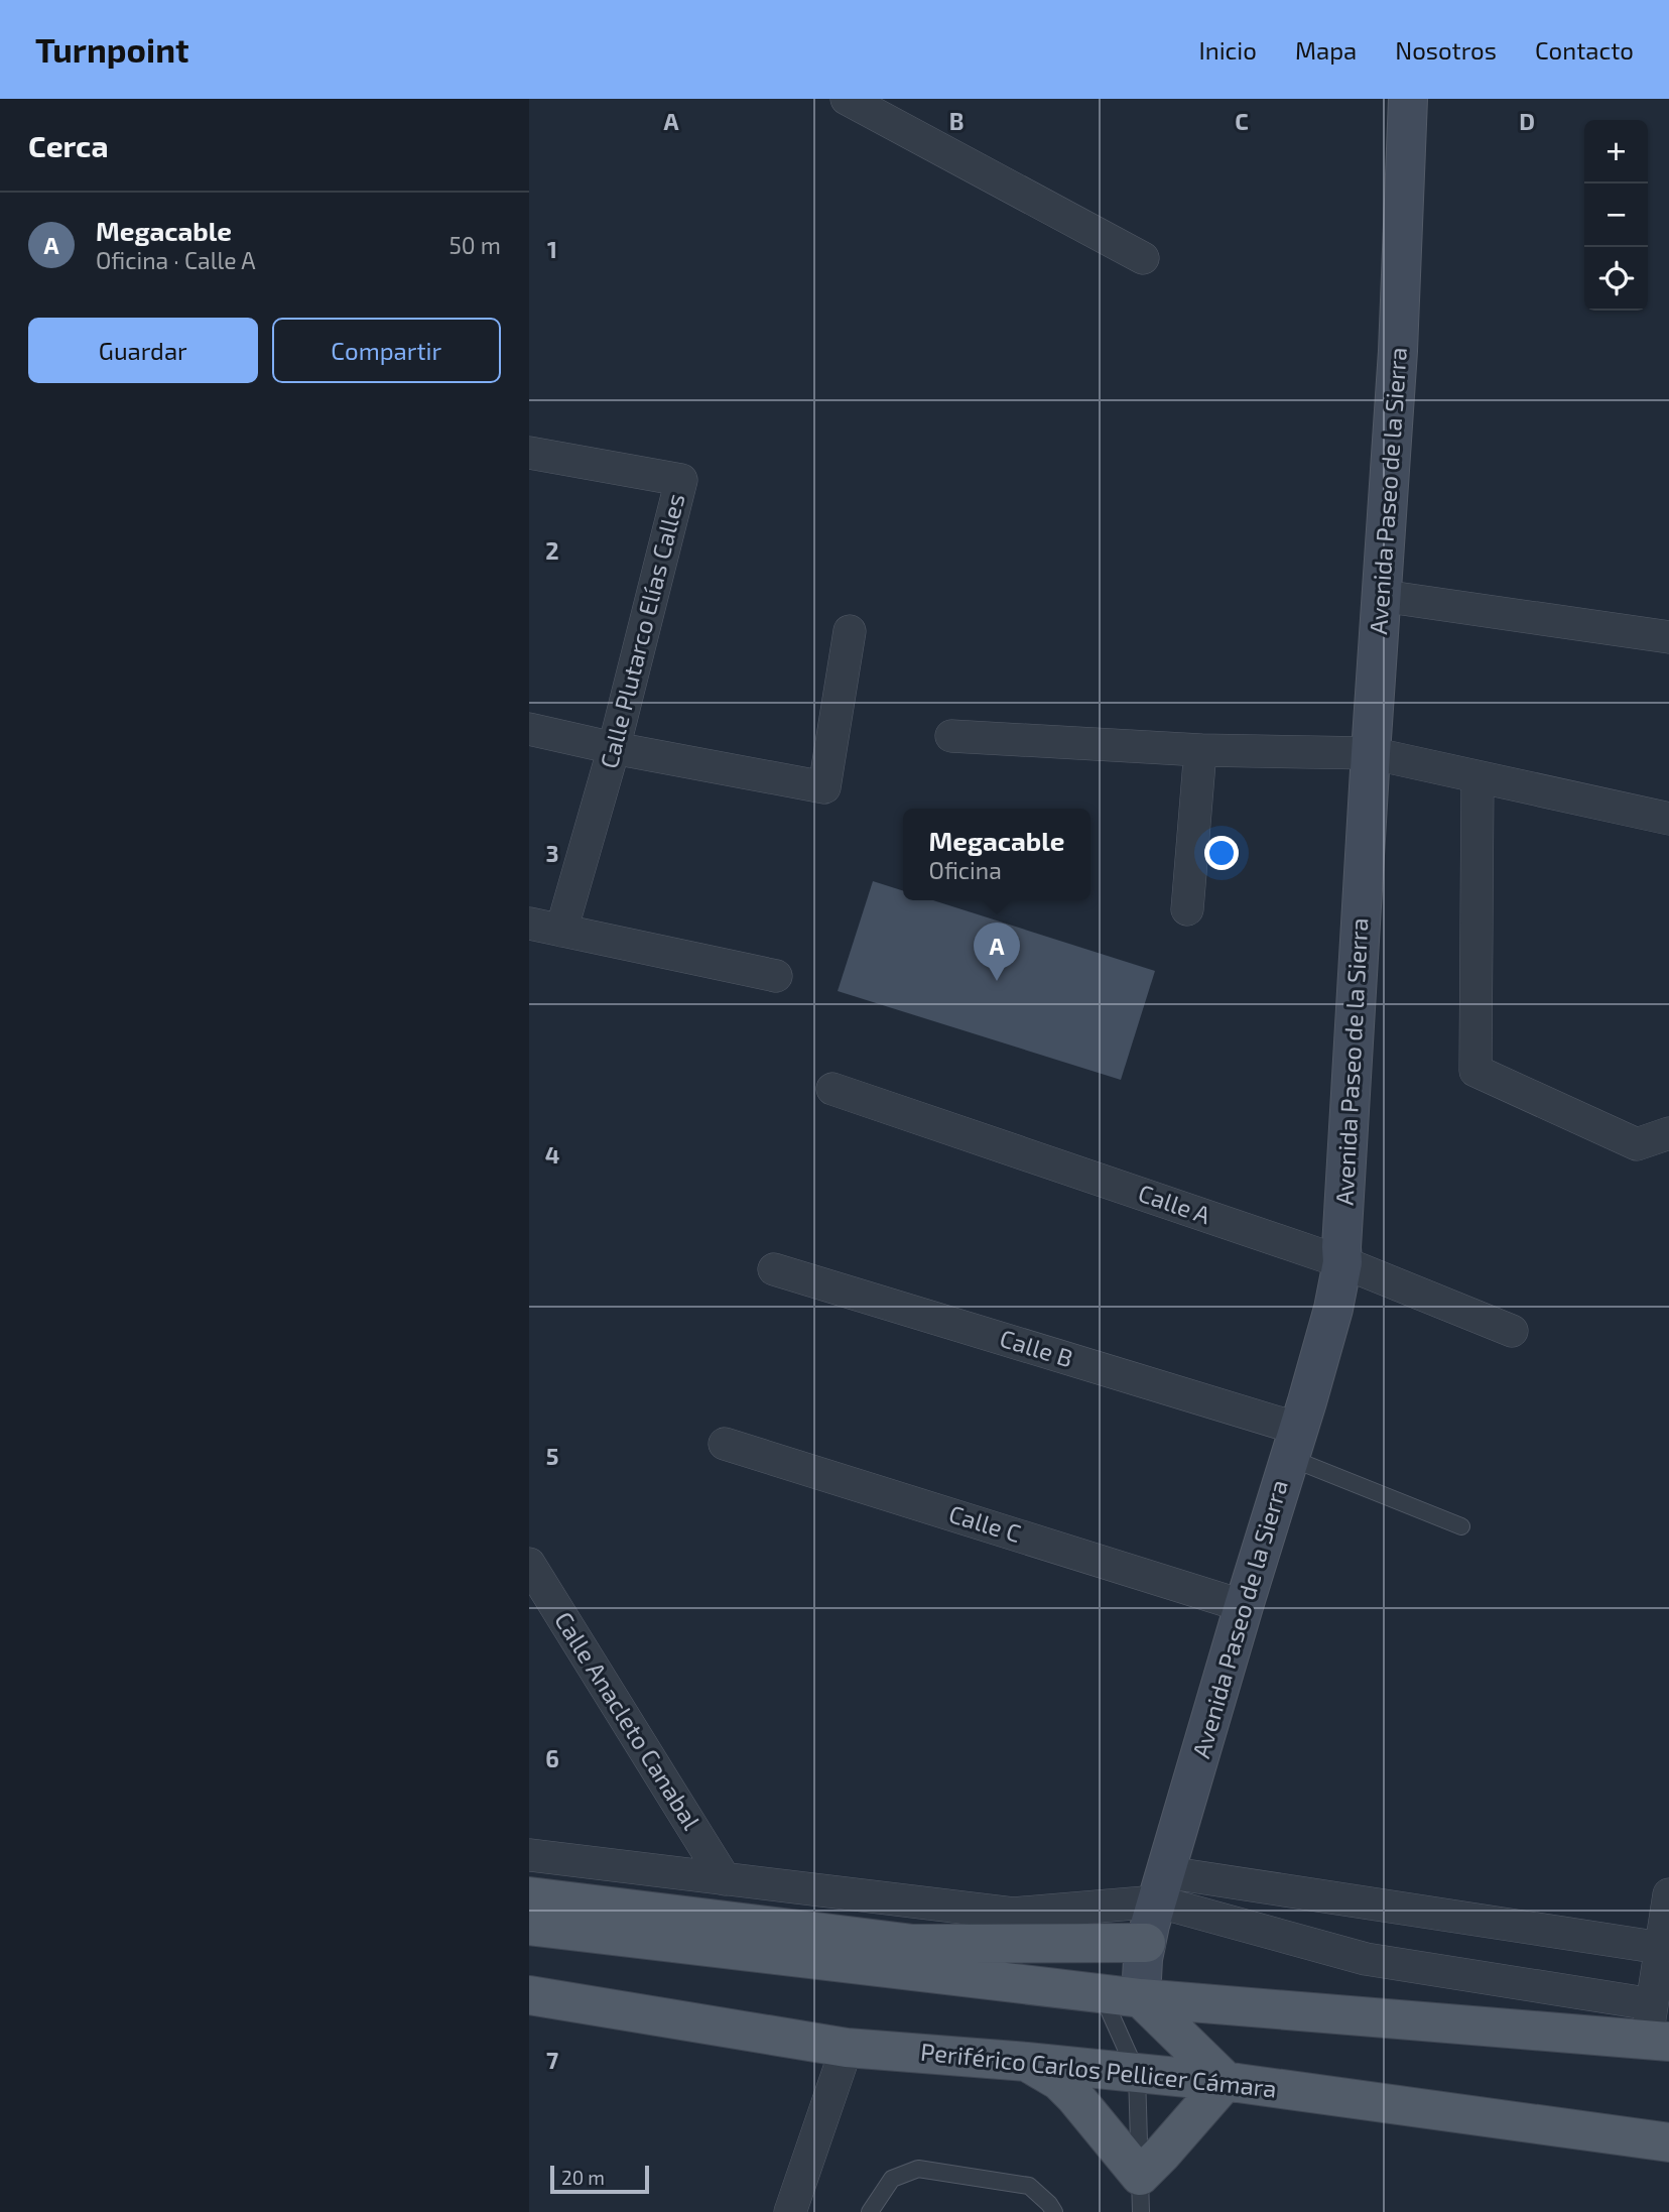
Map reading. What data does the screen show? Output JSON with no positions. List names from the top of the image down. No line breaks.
{"streets":{"main road":["Avenida Paseo de la Sierra","Periférico Carlos Pellicer Cámara"],"street":["Calle Plutarco Elías Calles","Calle A","Calle B","Calle C","Calle Anacleto Canabal"]},"crossings":[["Avenida Paseo de la Sierra","Calle A"],["Avenida Paseo de la Sierra","Calle B"],["Avenida Paseo de la Sierra","Calle C"]],"scale_bar":"20 m","page":{"header":"Turnpoint","nav":["Inicio","Mapa","Nosotros","Contacto"],"heading":"Cerca","map_buttons":["+","−"],"list":[{"mark":"A","name":"Megacable","note":"Oficina · Calle A","value":"50 m"}],"buttons":["Guardar","Compartir"],"popup":["Megacable","Oficina"],"pins":"A","scale":"20 m"},"grid":{"columns":["A","B","C","D"],"rows":["1","2","3","4","5","6","7"]}}
